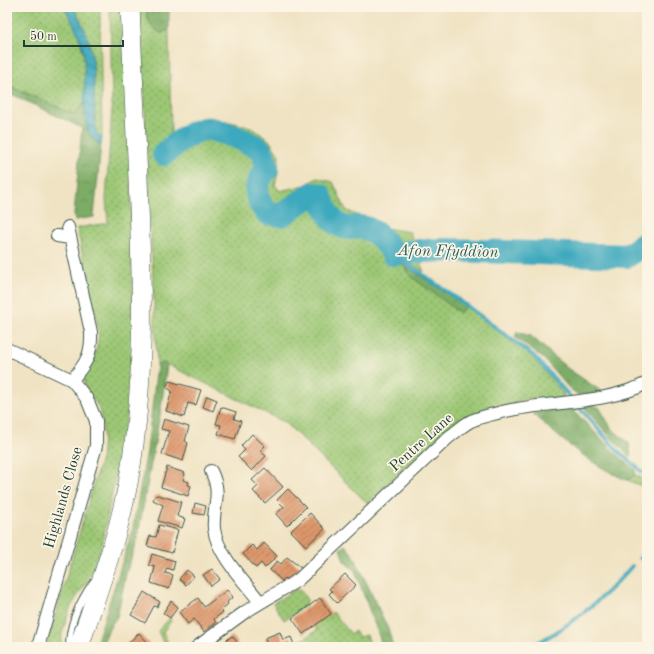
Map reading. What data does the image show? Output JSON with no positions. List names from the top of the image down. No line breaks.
{"streets":{"street":["Pentre Lane","Highlands Close"]},"water":["Afon Ffyddion"],"scale_bar":"50 m"}
